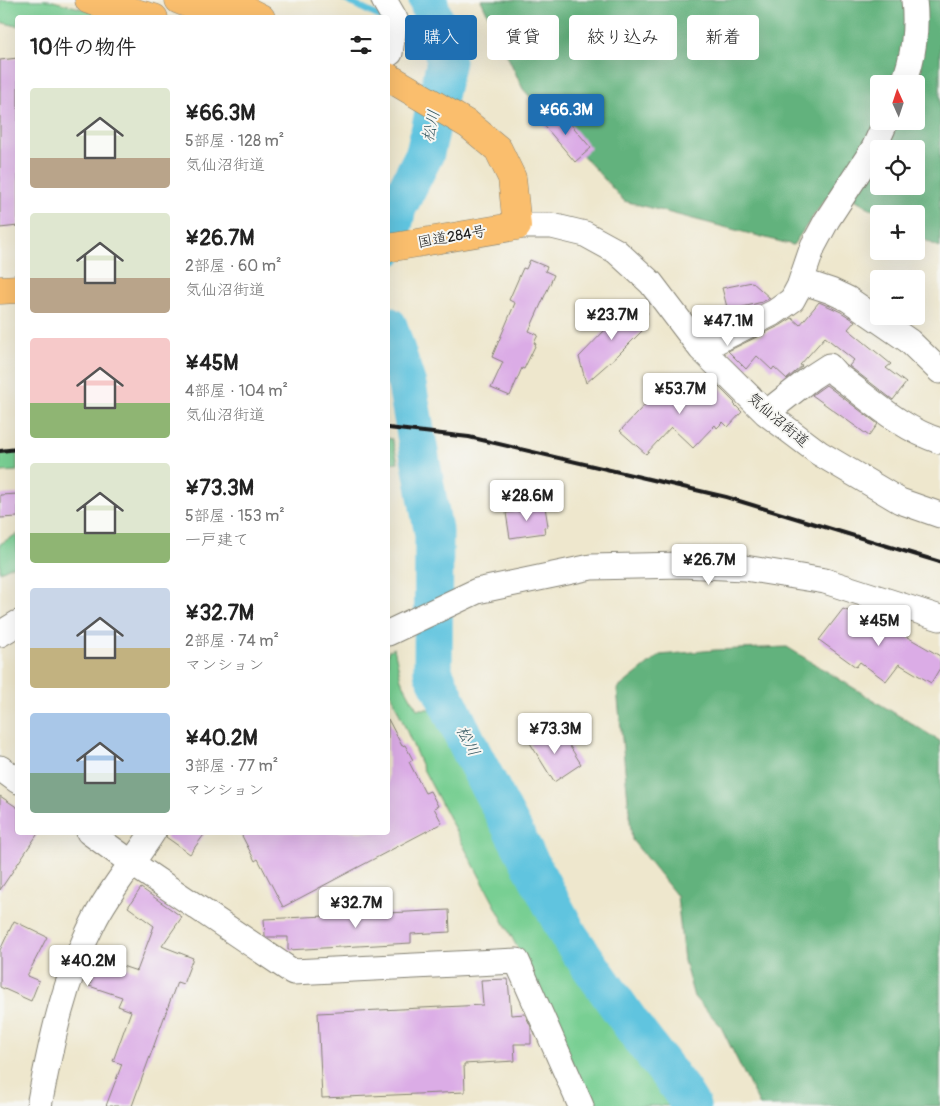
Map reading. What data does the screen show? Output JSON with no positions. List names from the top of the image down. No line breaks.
{"streets":{"highway":["国道284号"],"street":["気仙沼街道"]},"crossings":[["国道284号","気仙沼街道"]],"water":["松川"],"north":"top","page":{"chip":["購入","賃貸","絞り込み","新着"],"heading":"10件の物件","map_buttons":["+","−"],"list":[{"name":"¥66.3M","note":"5部屋 · 128 m² · 気仙沼街道"},{"name":"¥26.7M","note":"2部屋 · 60 m² · 気仙沼街道"},{"name":"¥45M","note":"4部屋 · 104 m² · 気仙沼街道"},{"name":"¥73.3M","note":"5部屋 · 153 m² · 一戸建て"},{"name":"¥32.7M","note":"2部屋 · 74 m² · マンション"},{"name":"¥40.2M","note":"3部屋 · 77 m² · マンション"}],"price":["¥66.3M","¥23.7M","¥47.1M","¥53.7M","¥28.6M","¥26.7M","¥45M","¥73.3M","¥32.7M","¥40.2M"]}}
